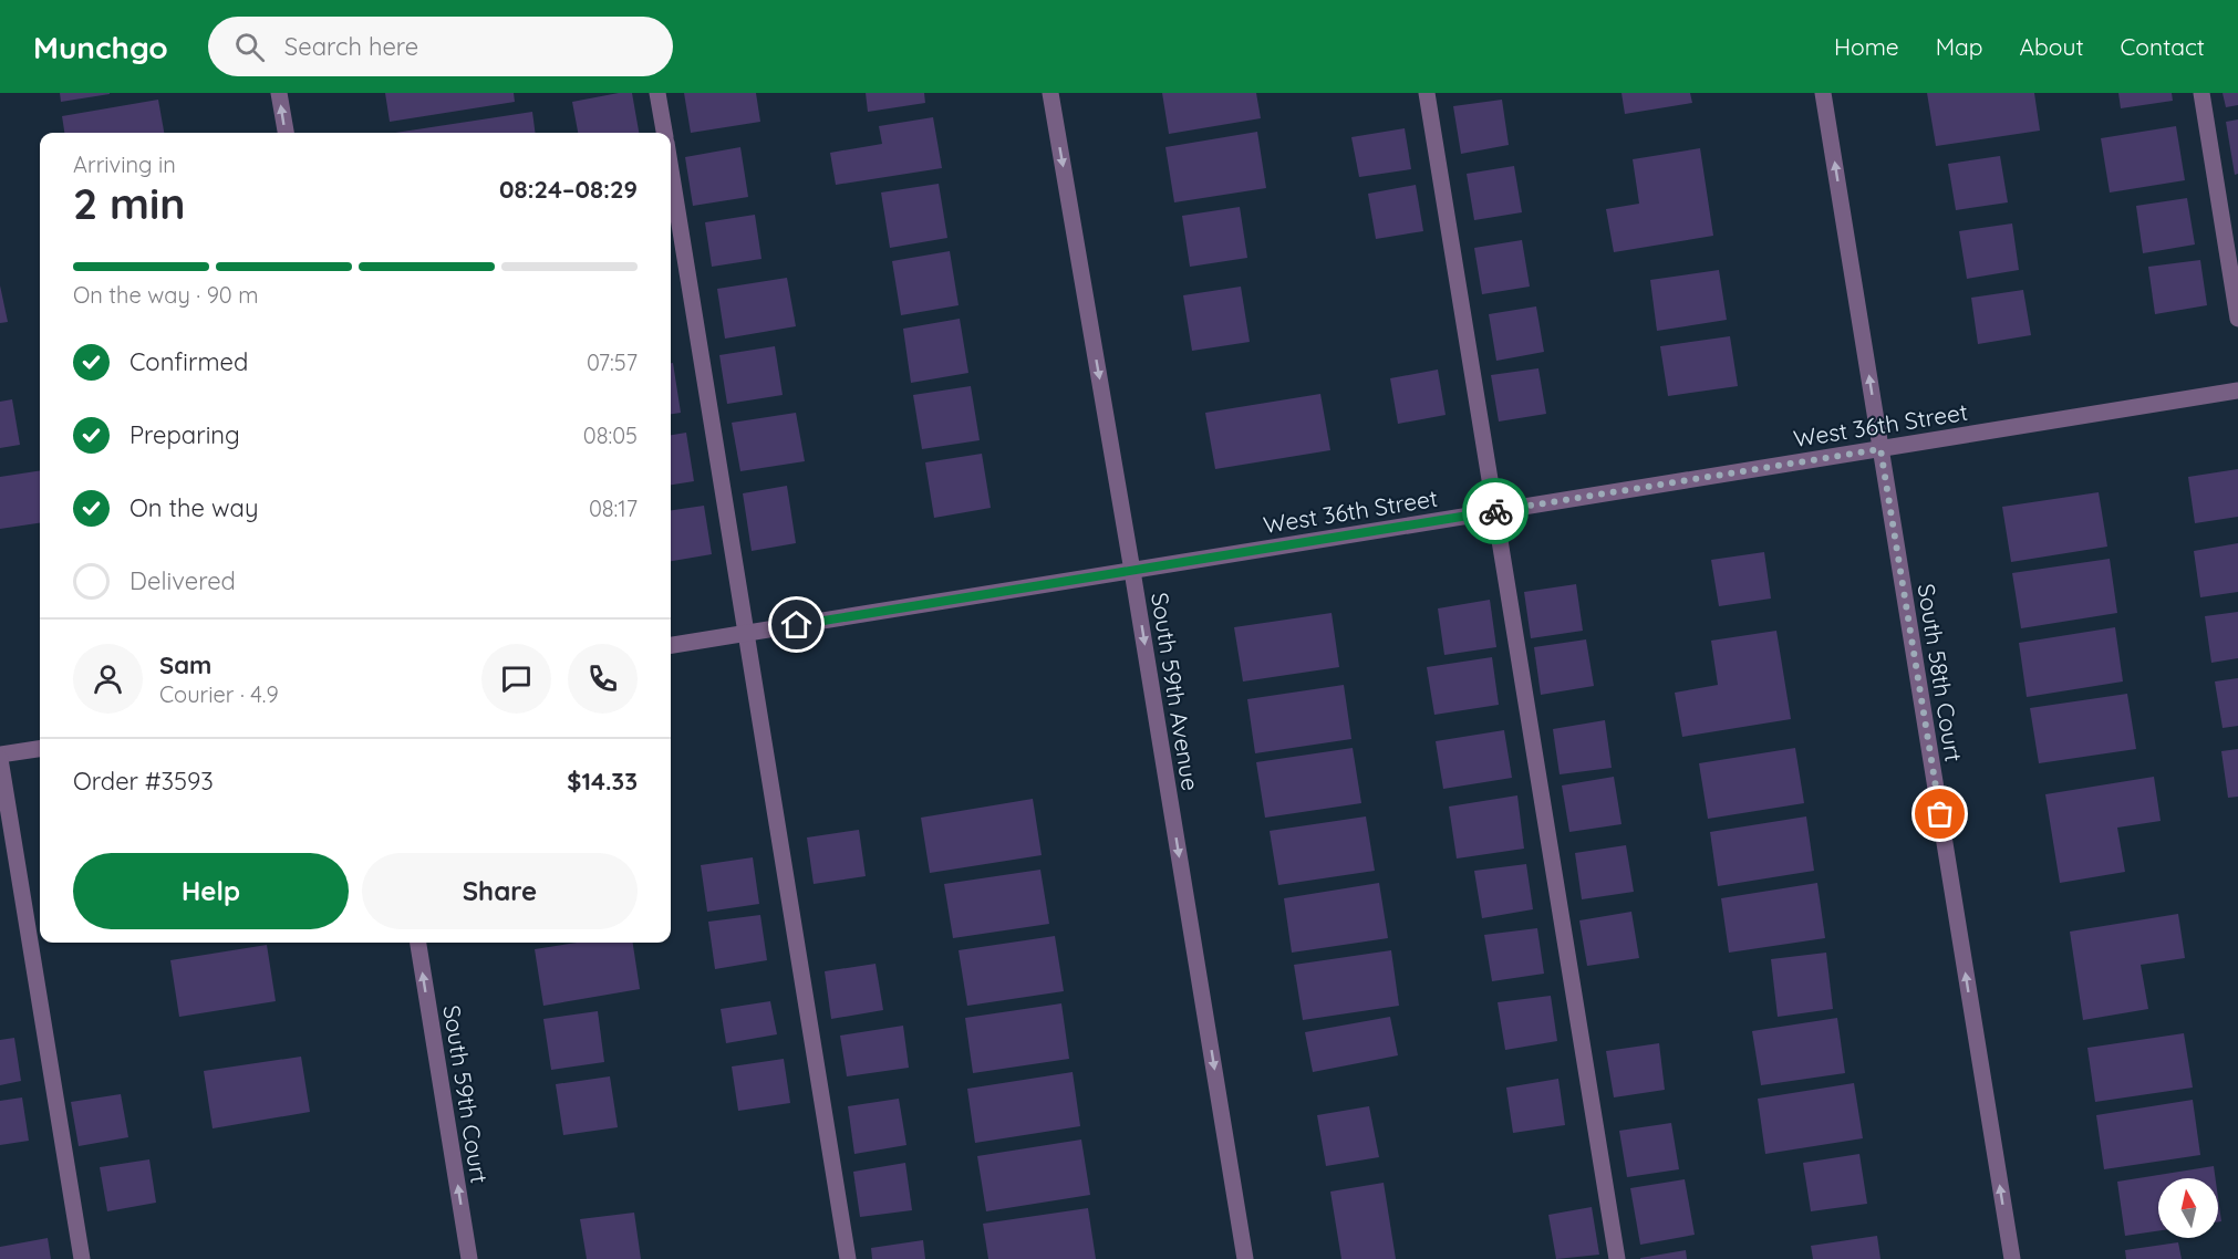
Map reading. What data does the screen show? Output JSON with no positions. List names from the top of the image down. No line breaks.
{"streets":{"street":["West 36th Street","South 58th Court","South 59th Avenue","South 59th Court"]},"crossings":[["West 36th Street","South 58th Court"],["West 36th Street","South 59th Avenue"]],"one_way":["South 58th Court","South 59th Avenue","South 59th Court"],"north":"top","page":{"header":"Munchgo","search":"Search here","nav":["Home","Map","About","Contact"],"heading":["2 min","Arriving in","08:24–08:29"],"panel":["Sam","Courier · 4.9","Order #3593","$14.33"],"bar":"On the way · 90 m","list":[["Confirmed","07:57"],["Preparing","08:05"],["On the way","08:17"],"Delivered"],"buttons":["Help","Share"]}}
